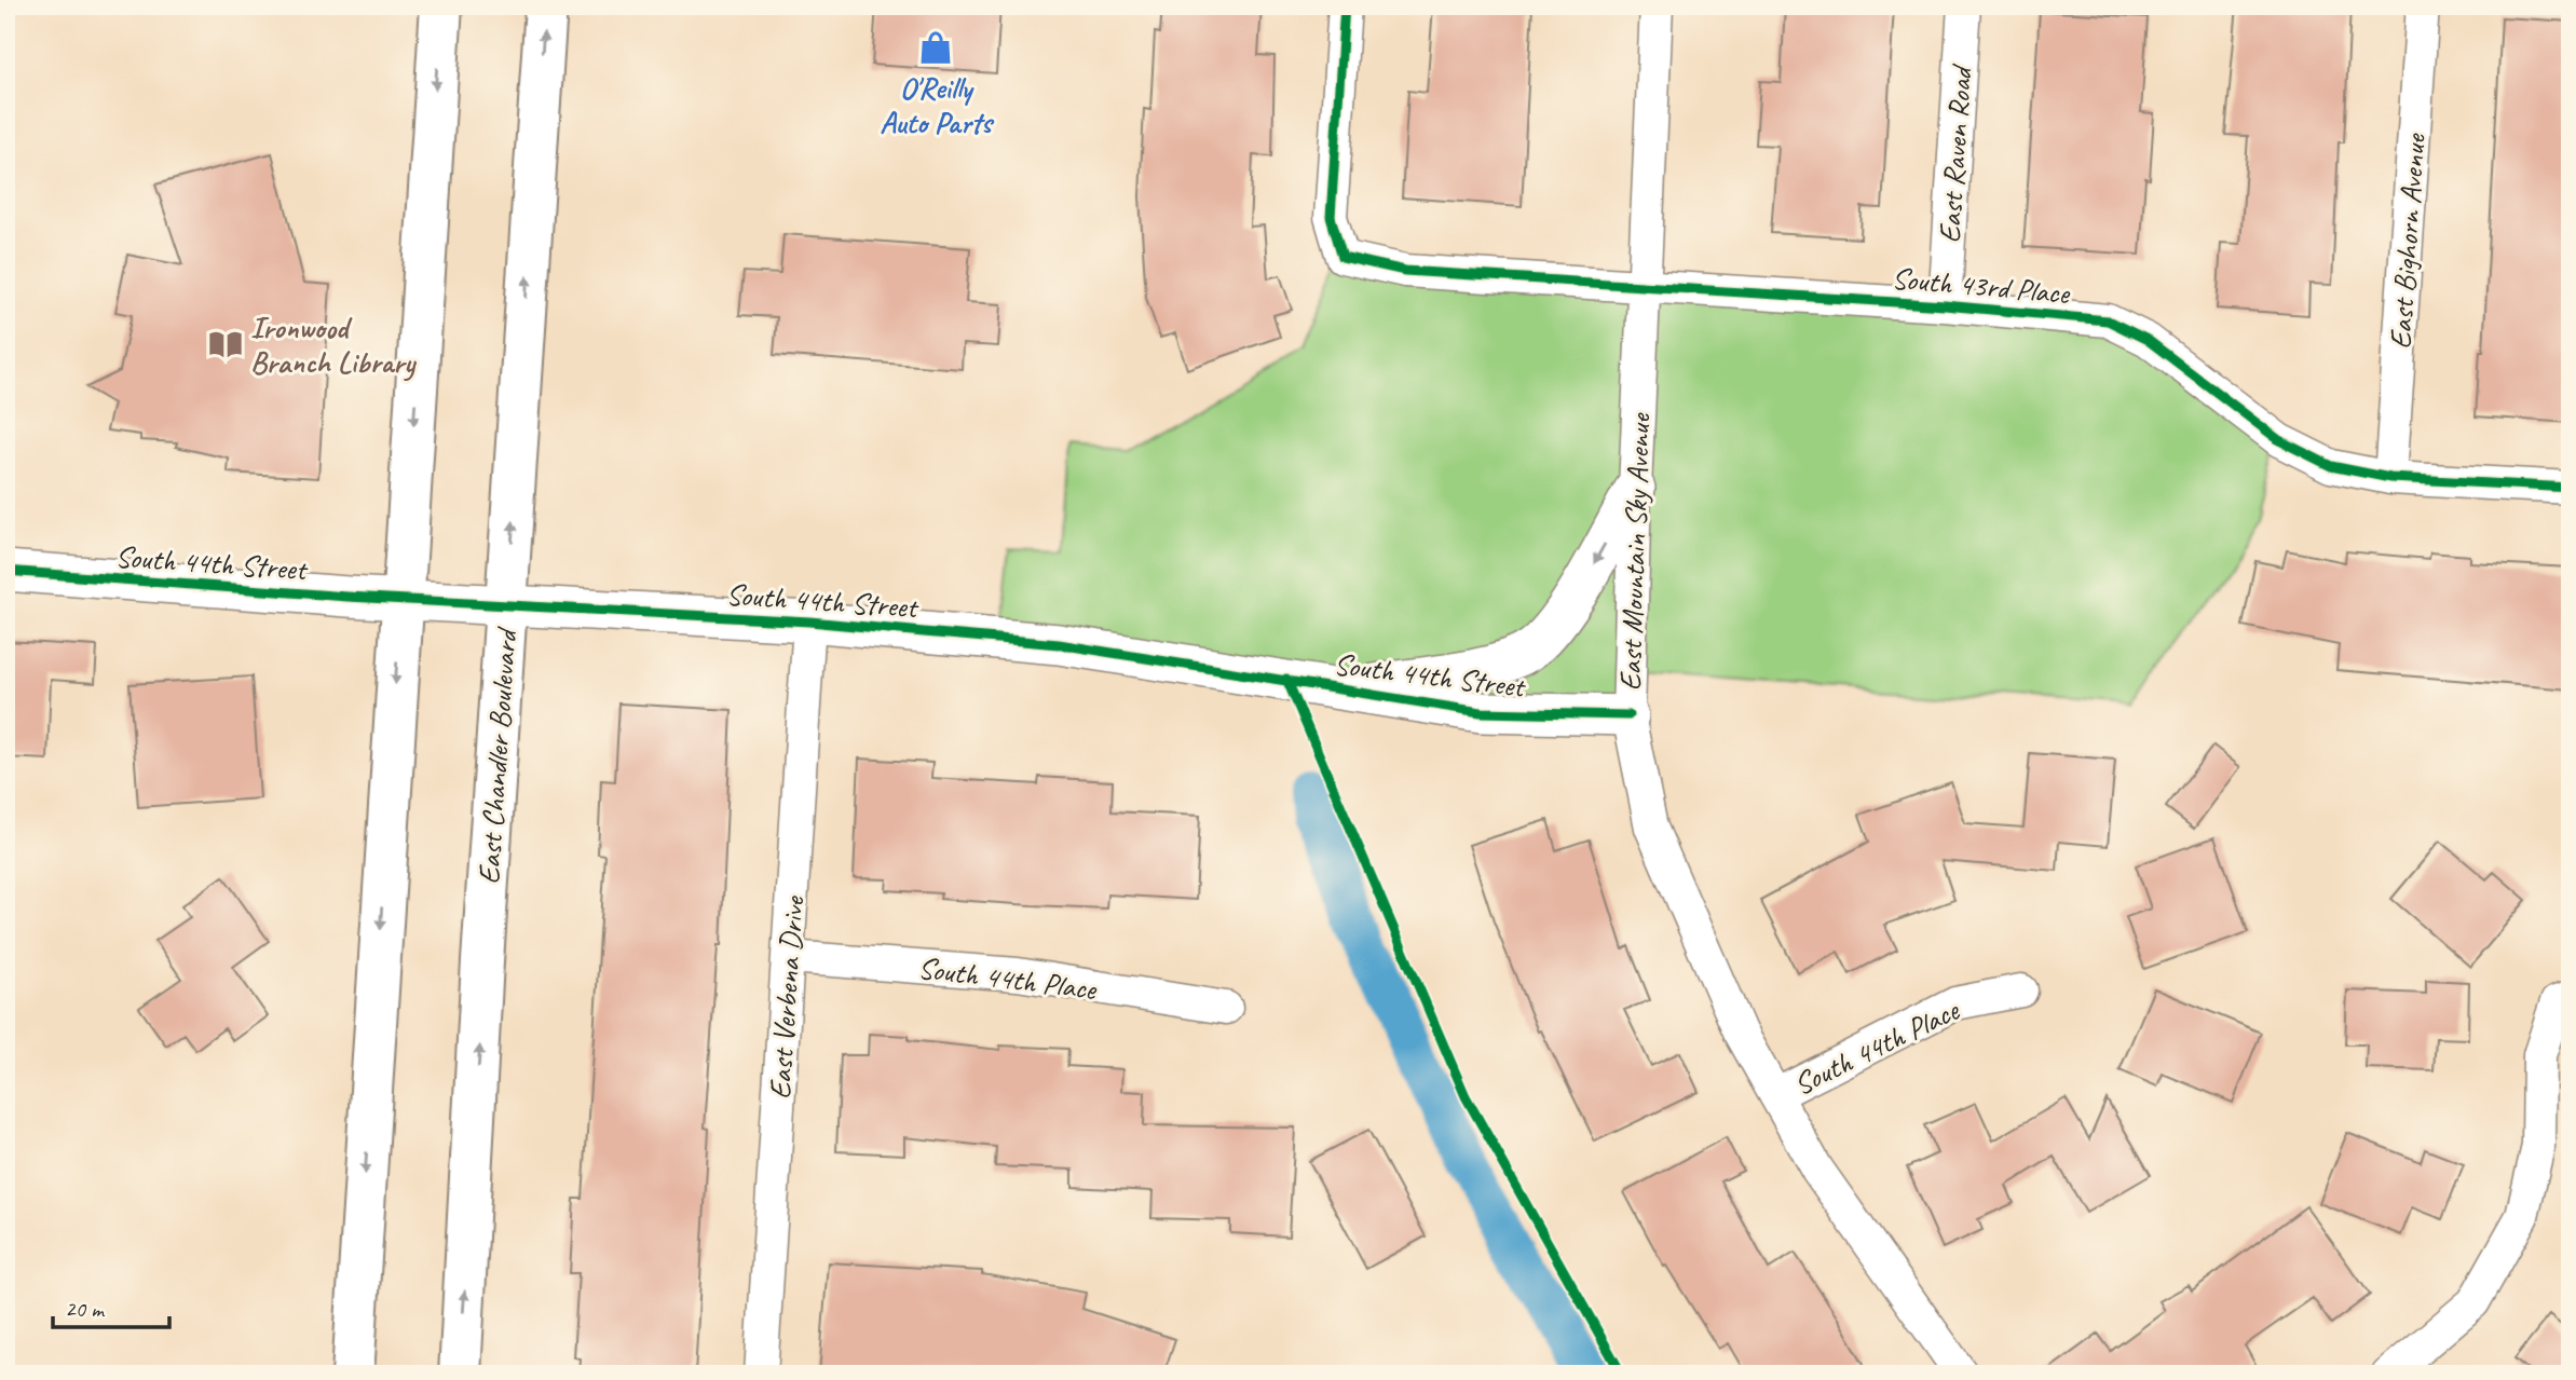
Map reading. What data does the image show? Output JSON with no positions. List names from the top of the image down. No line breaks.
{"streets":{"main road":["East Chandler Boulevard"],"street":["East Raven Road","East Bighorn Avenue","South 43rd Place","East Mountain Sky Avenue","South 44th Street","South 44th Place","East Verbena Drive"]},"crossings":[["East Raven Road","South 43rd Place"],["East Bighorn Avenue","South 43rd Place"],["South 43rd Place","East Mountain Sky Avenue"],["East Mountain Sky Avenue","South 44th Street"],["East Mountain Sky Avenue","South 44th Place"],["South 44th Street","East Chandler Boulevard"],["South 44th Street","East Verbena Drive"],["South 44th Place","East Verbena Drive"]],"places":{"shop":["O'Reilly Auto Parts"],"library":["Ironwood Branch Library"]},"scale_bar":"20 m"}
